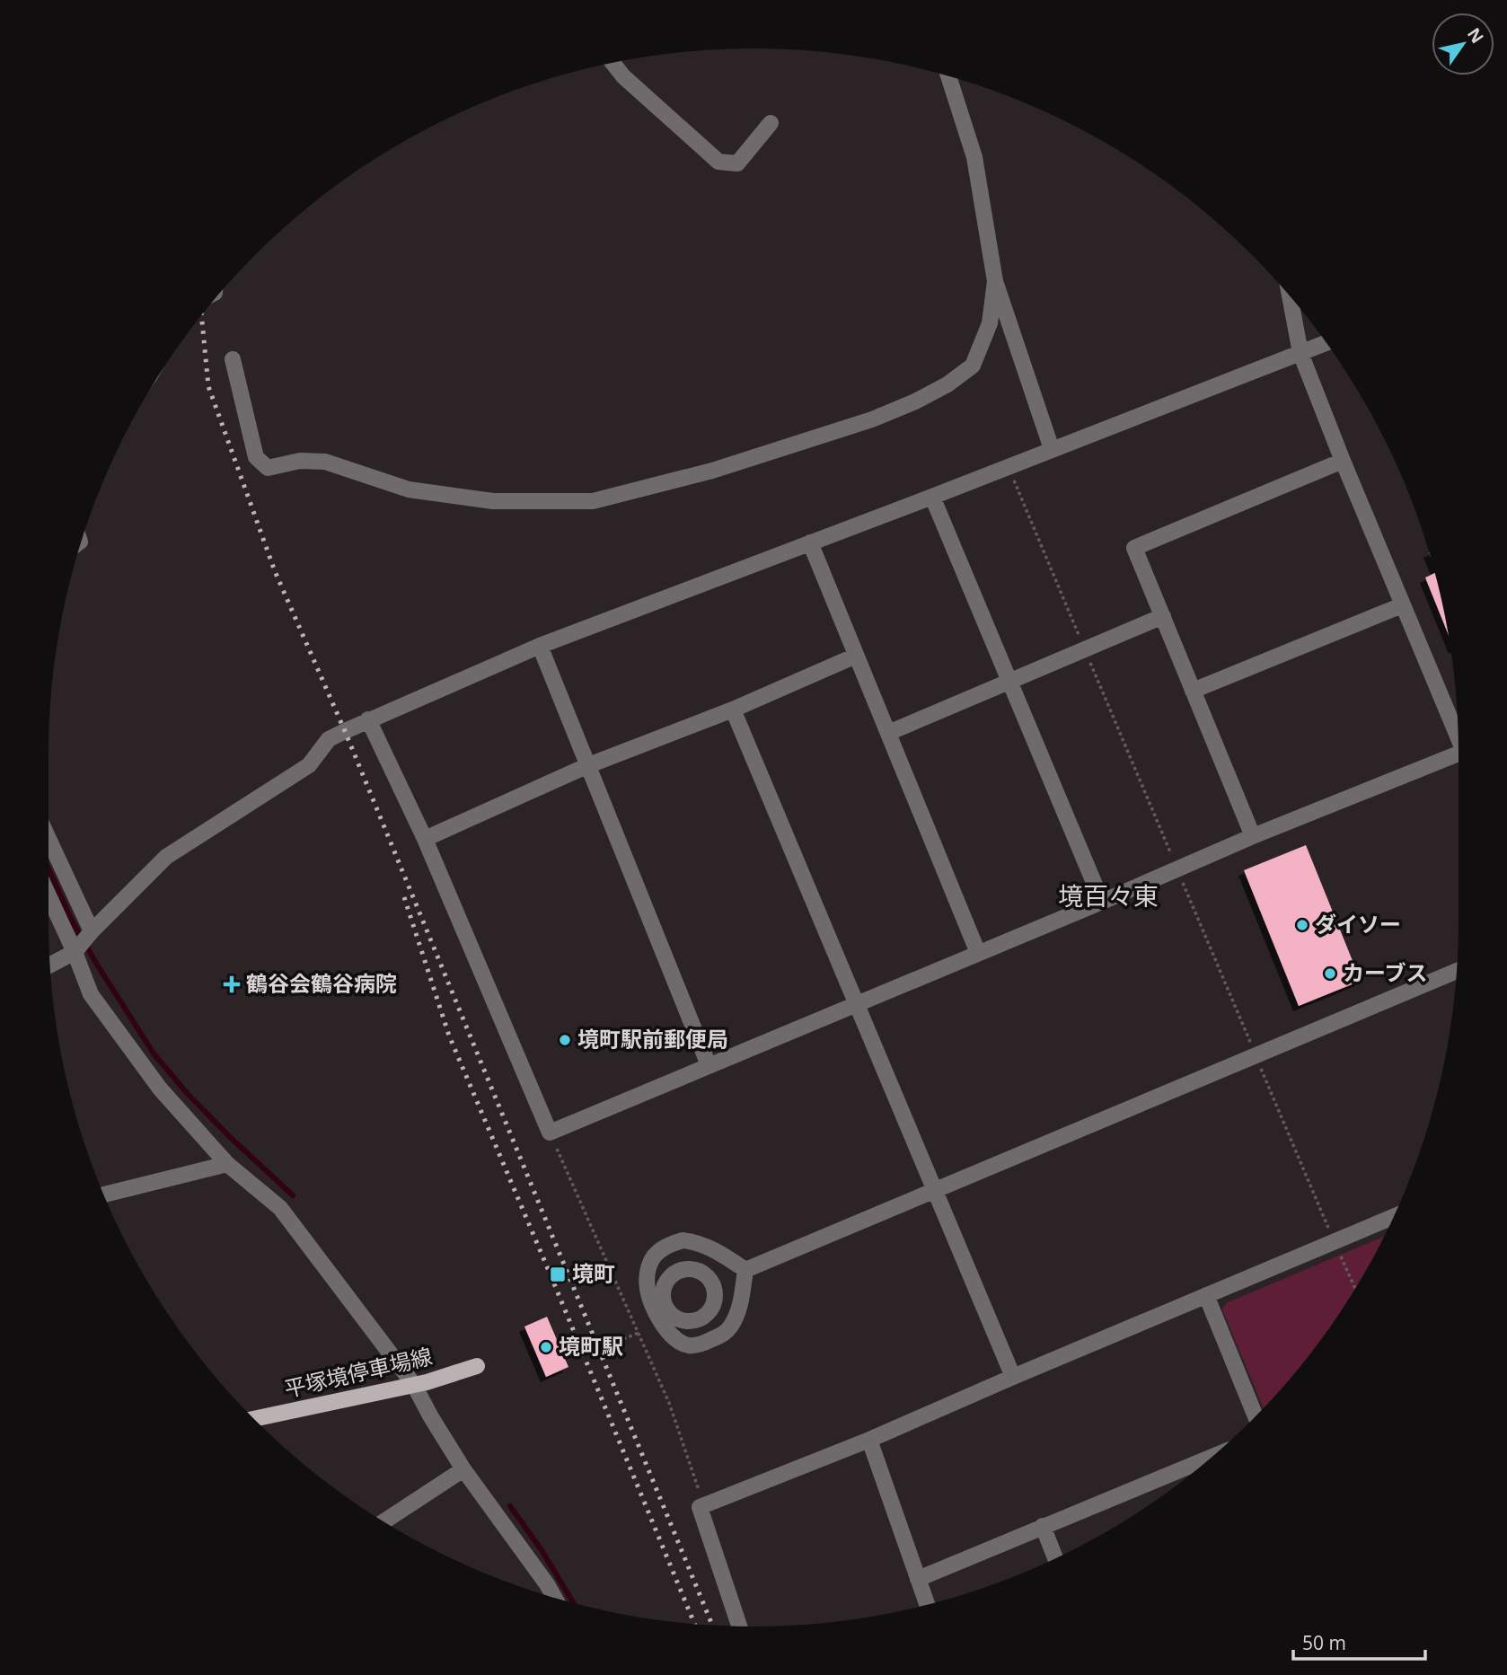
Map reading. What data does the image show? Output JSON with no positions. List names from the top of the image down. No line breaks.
{"streets":{"main road":["平塚境停車場線"]},"districts":["境百々東"],"places":{"other":["ダイソー","カーブス","境町駅前郵便局","境町駅"],"health":["鶴谷会鶴谷病院"],"transit":["境町"]},"scale_bar":"50 m","north":"top right"}
